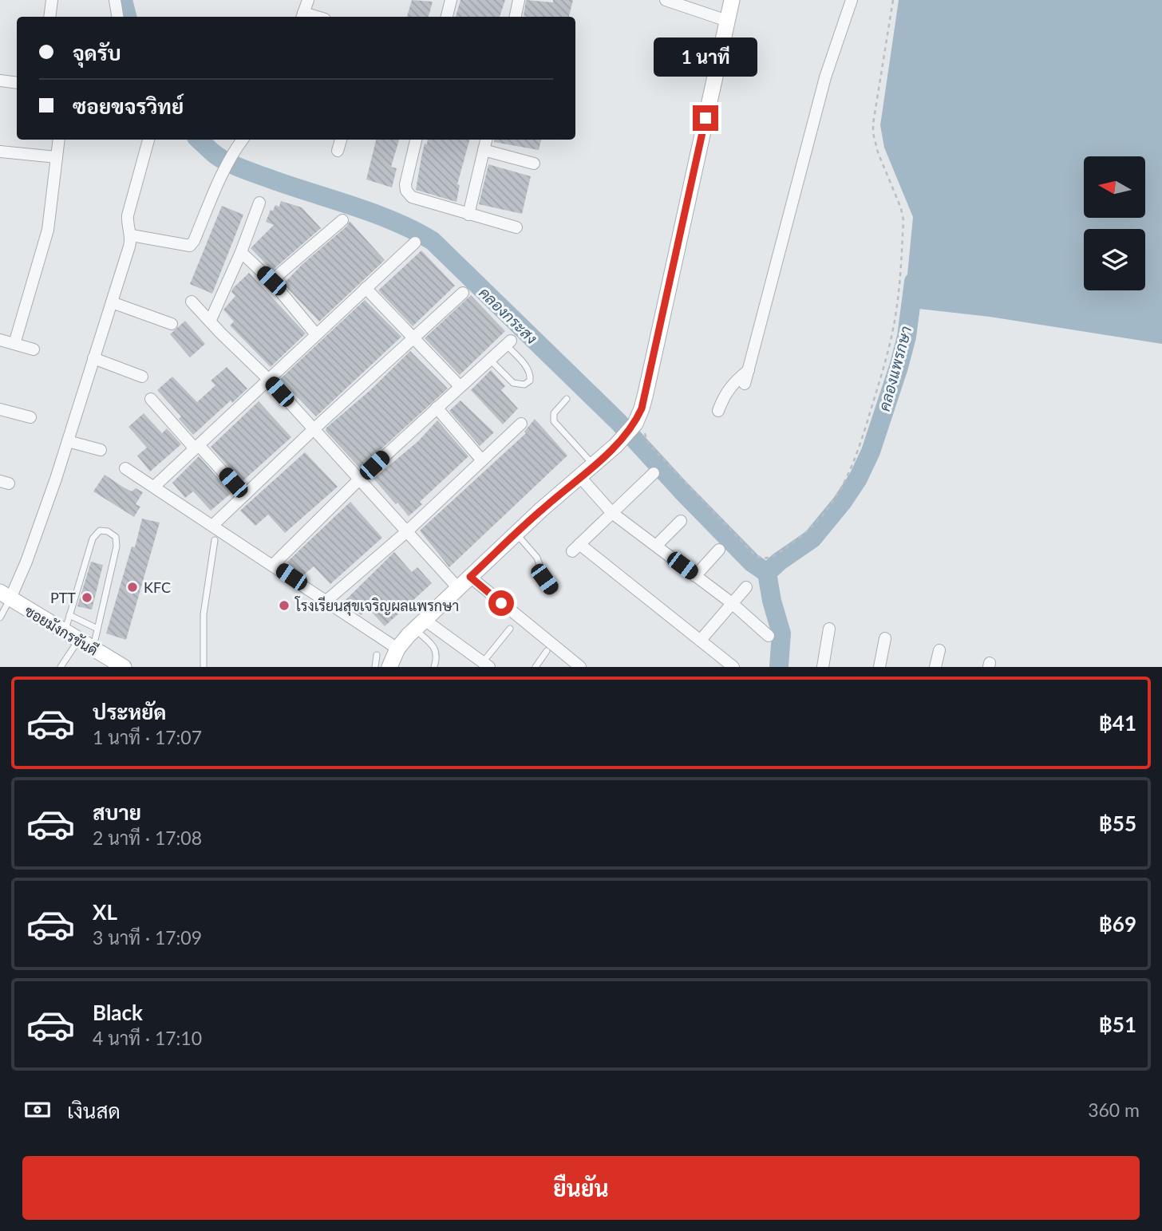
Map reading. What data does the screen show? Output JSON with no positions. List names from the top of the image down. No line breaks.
{"streets":{"street":["ซอยมังกรขันดี"]},"water":["คลองกระสง","คลองแพรกษา"],"places":["KFC","PTT","โรงเรียนสุขเจริญผลแพรกษา"],"north":"left","page":{"banner":["จุดรับ","ซอยขจรวิทย์"],"bubble":"1 นาที","list":[{"name":"ประหยัด","note":"1 นาที · 17:07","value":"฿41"},{"name":"สบาย","note":"2 นาที · 17:08","value":"฿55"},{"name":"XL","note":"3 นาที · 17:09","value":"฿69"},{"name":"Black","note":"4 นาที · 17:10","value":"฿51"}],"pay":["เงินสด","360 m"],"buttons":"ยืนยัน"}}
